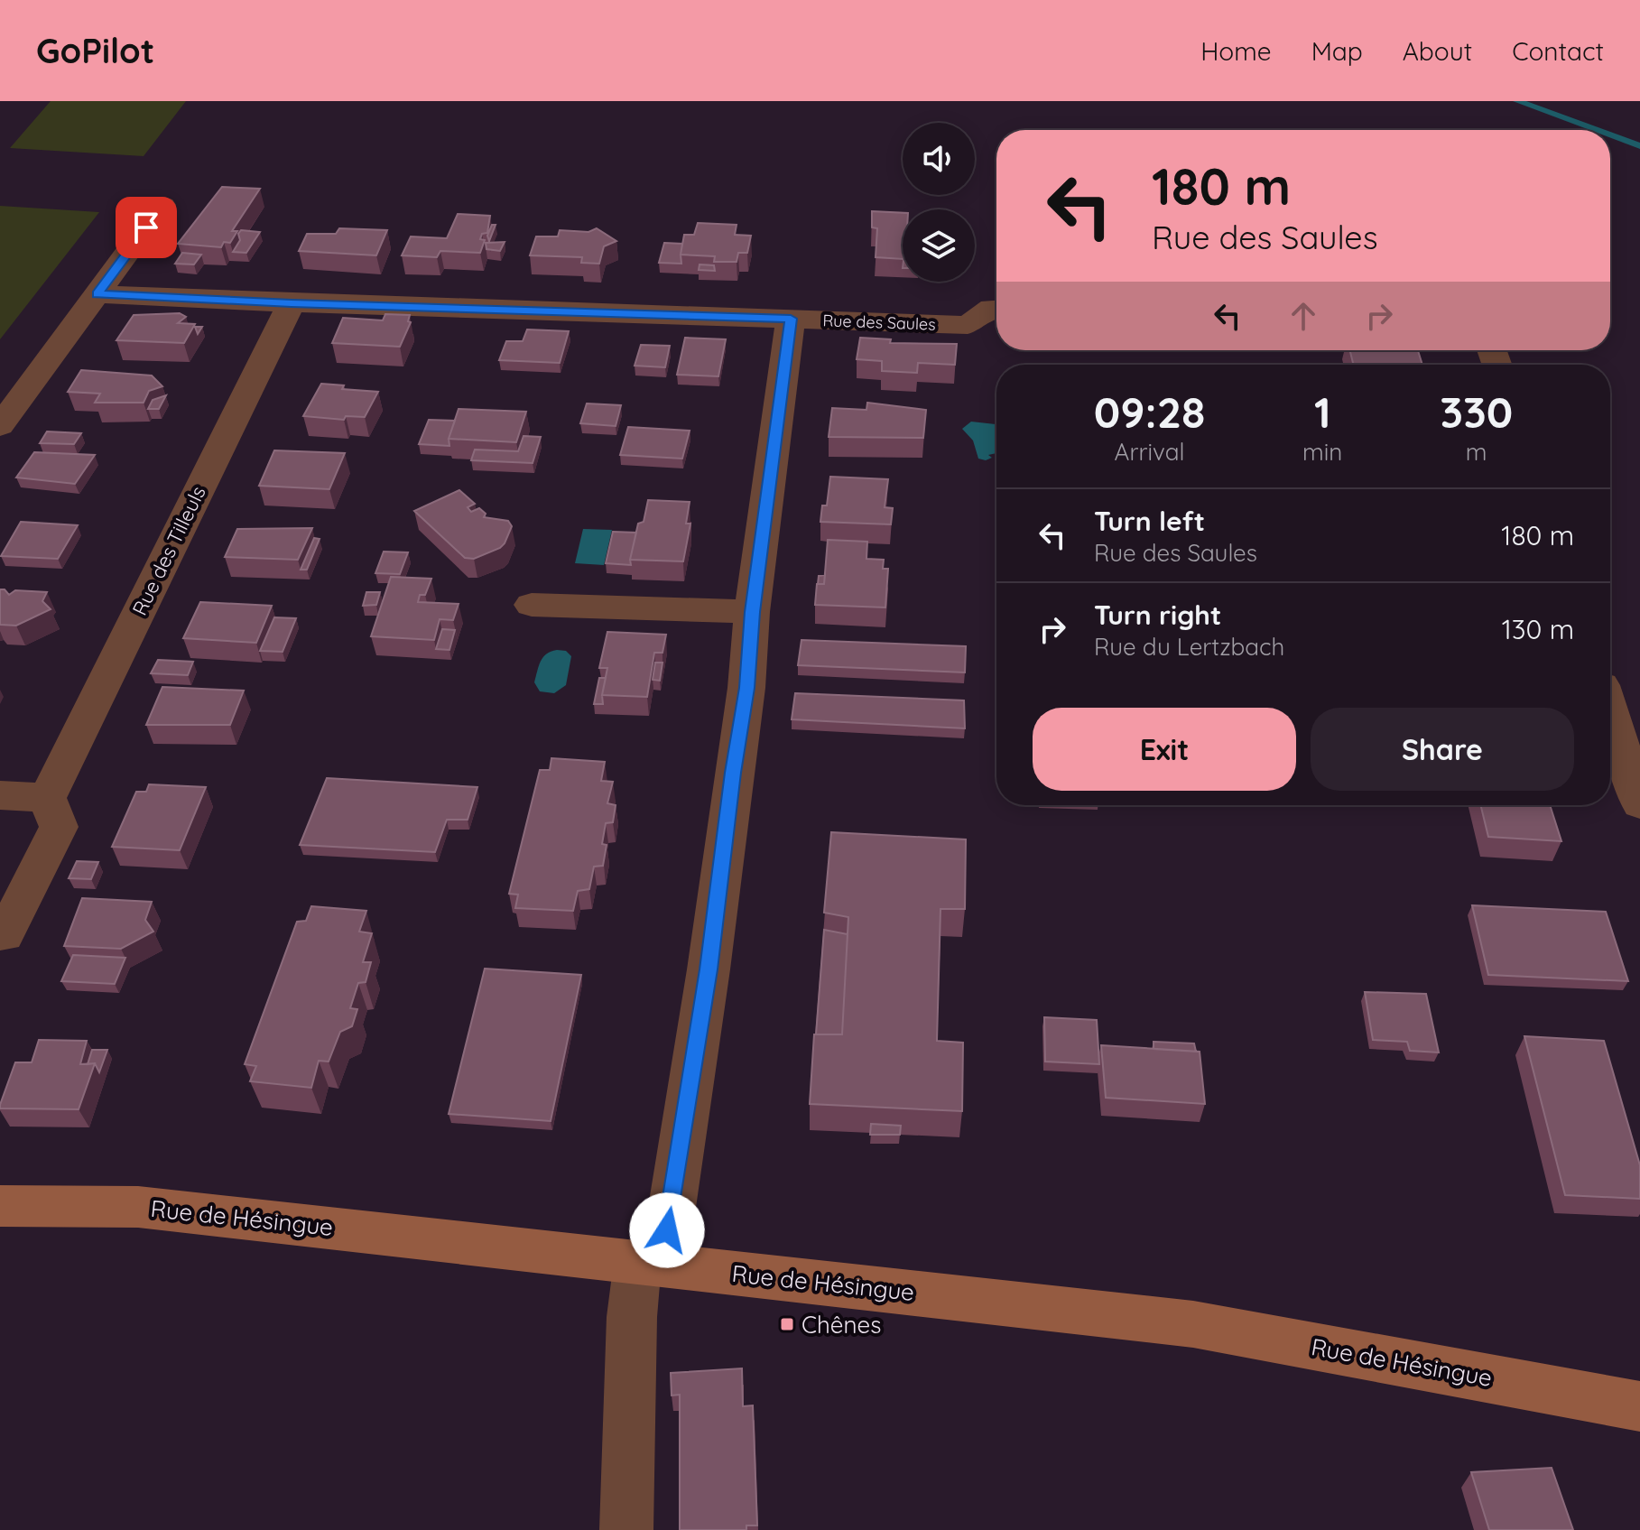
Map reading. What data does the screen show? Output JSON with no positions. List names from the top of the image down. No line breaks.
{"streets":{"main road":["Rue de Hésingue"],"street":["Rue des Saules","Rue des Tilleuls"]},"crossings":[["Rue des Saules","Rue des Tilleuls"]],"places":{"transit":["Chênes"]},"page":{"header":"GoPilot","nav":["Home","Map","About","Contact"],"turn":["180 m","Rue des Saules"],"eta":["09:28","Arrival","1","min","330","m"],"list":[{"name":"Turn left","note":"Rue des Saules","value":"180 m"},{"name":"Turn right","note":"Rue du Lertzbach","value":"130 m"}],"buttons":["Exit","Share"]}}
